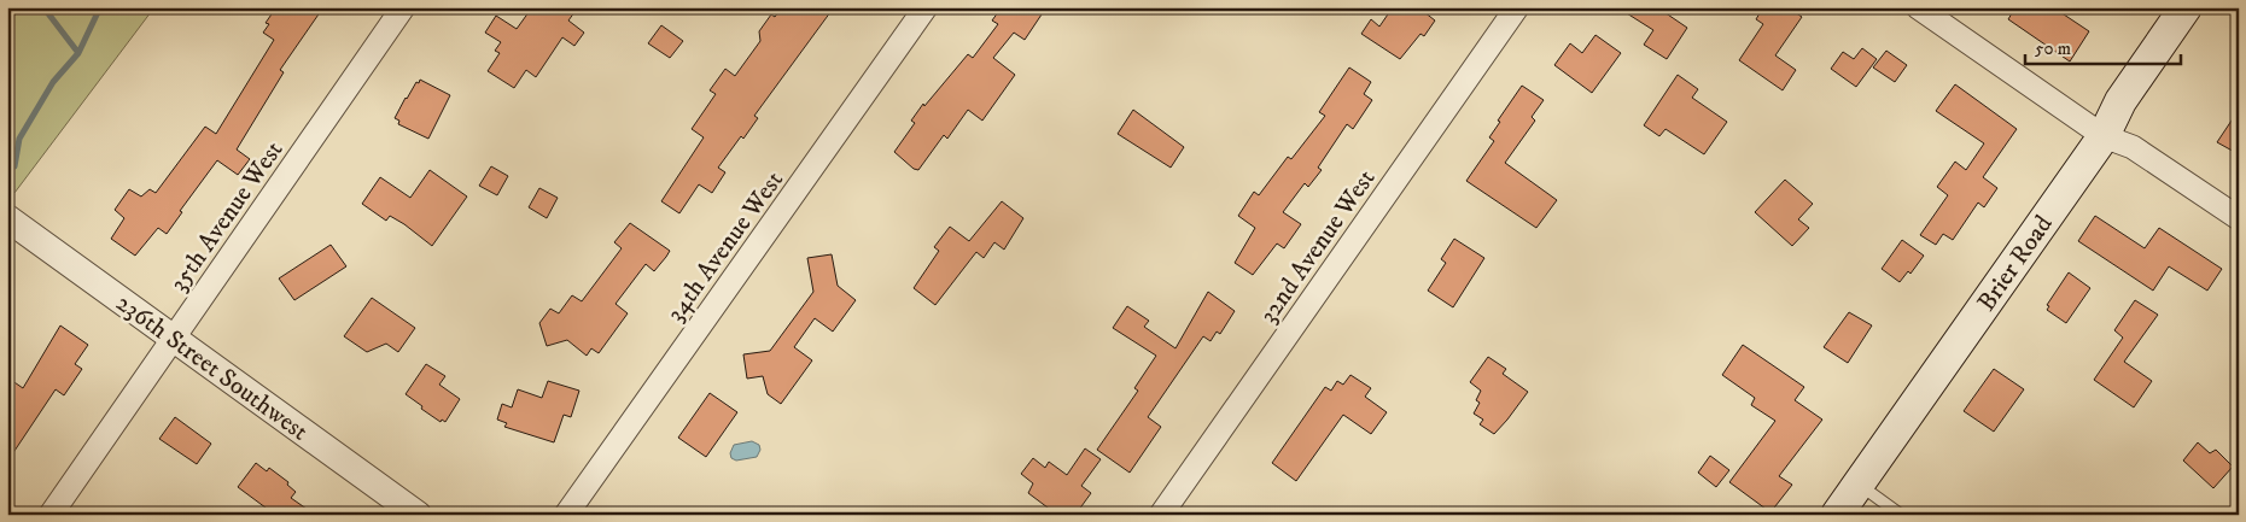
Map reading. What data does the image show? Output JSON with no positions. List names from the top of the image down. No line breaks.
{"streets":{"main road":["Brier Road"],"street":["35th Avenue West","34th Avenue West","32nd Avenue West","236th Street Southwest"]},"crossings":[["35th Avenue West","236th Street Southwest"]],"scale_bar":"50 m"}
